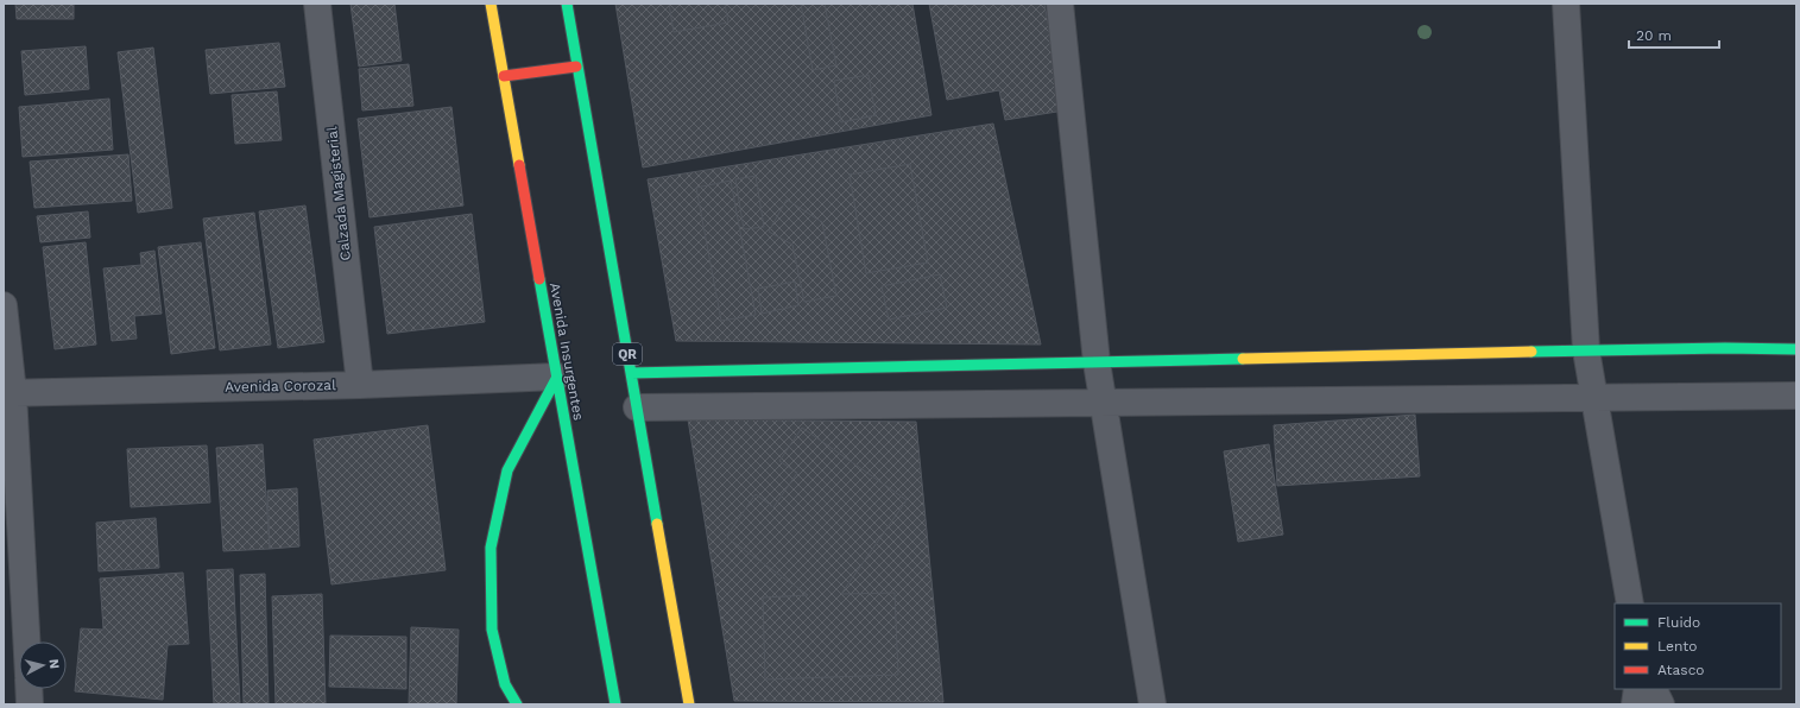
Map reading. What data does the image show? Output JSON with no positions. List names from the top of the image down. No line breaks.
{"streets":{"main road":["Avenida Insurgentes","QR"],"street":["Calzada Magisterial","Avenida Corozal"]},"crossings":[["Calzada Magisterial","Avenida Corozal"],["Avenida Insurgentes","Avenida Corozal"]],"legend":["Fluido","Lento","Atasco"],"scale_bar":"20 m","north":"right"}
